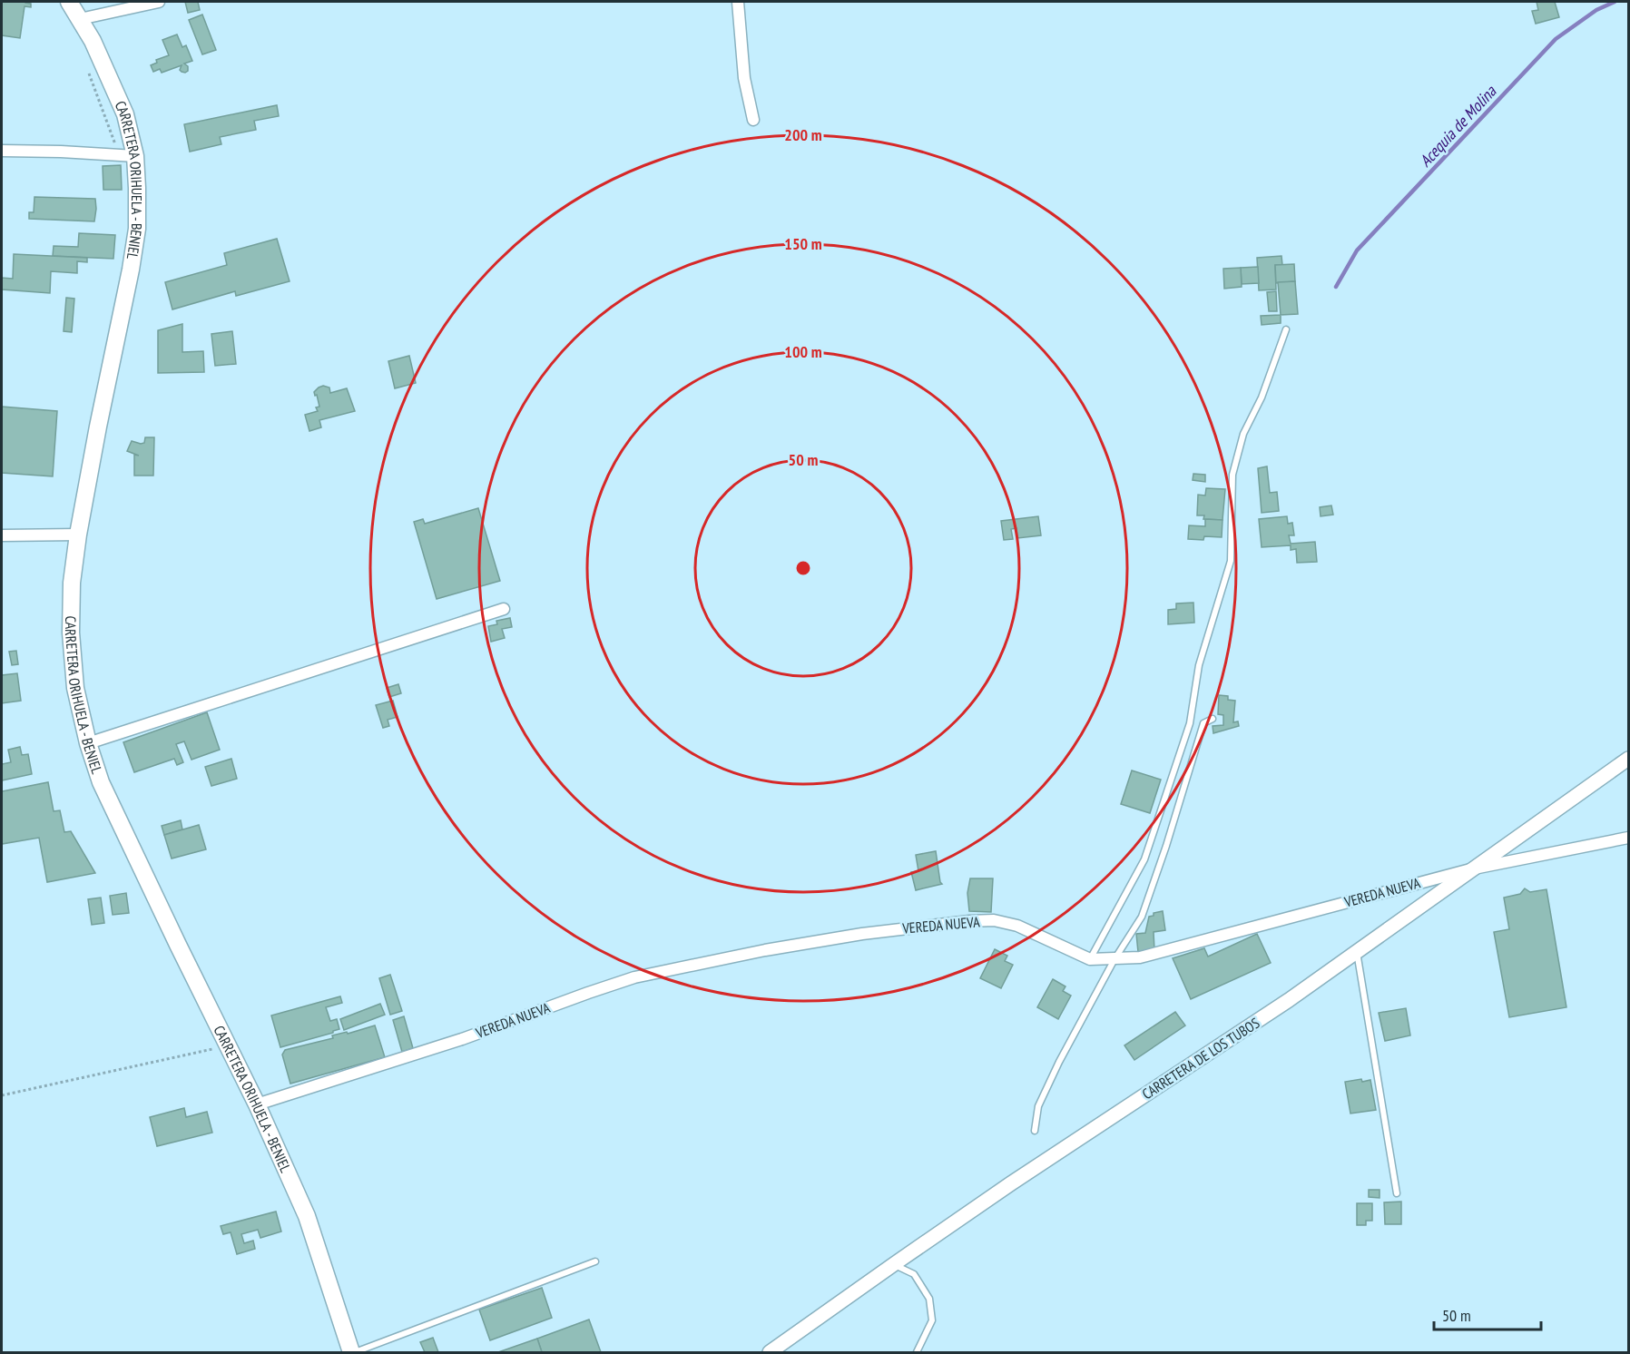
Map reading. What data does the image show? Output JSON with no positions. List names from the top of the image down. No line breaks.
{"streets":{"main road":["CARRETERA ORIHUELA - BENIEL"],"street":["VEREDA NUEVA","CARRETERA DE LOS TUBOS"]},"crossings":[["CARRETERA ORIHUELA - BENIEL","VEREDA NUEVA"],["VEREDA NUEVA","CARRETERA DE LOS TUBOS"]],"water":["Acequia de Molina"],"scale_bar":"50 m","rings":["200 m","150 m","100 m","50 m"]}
